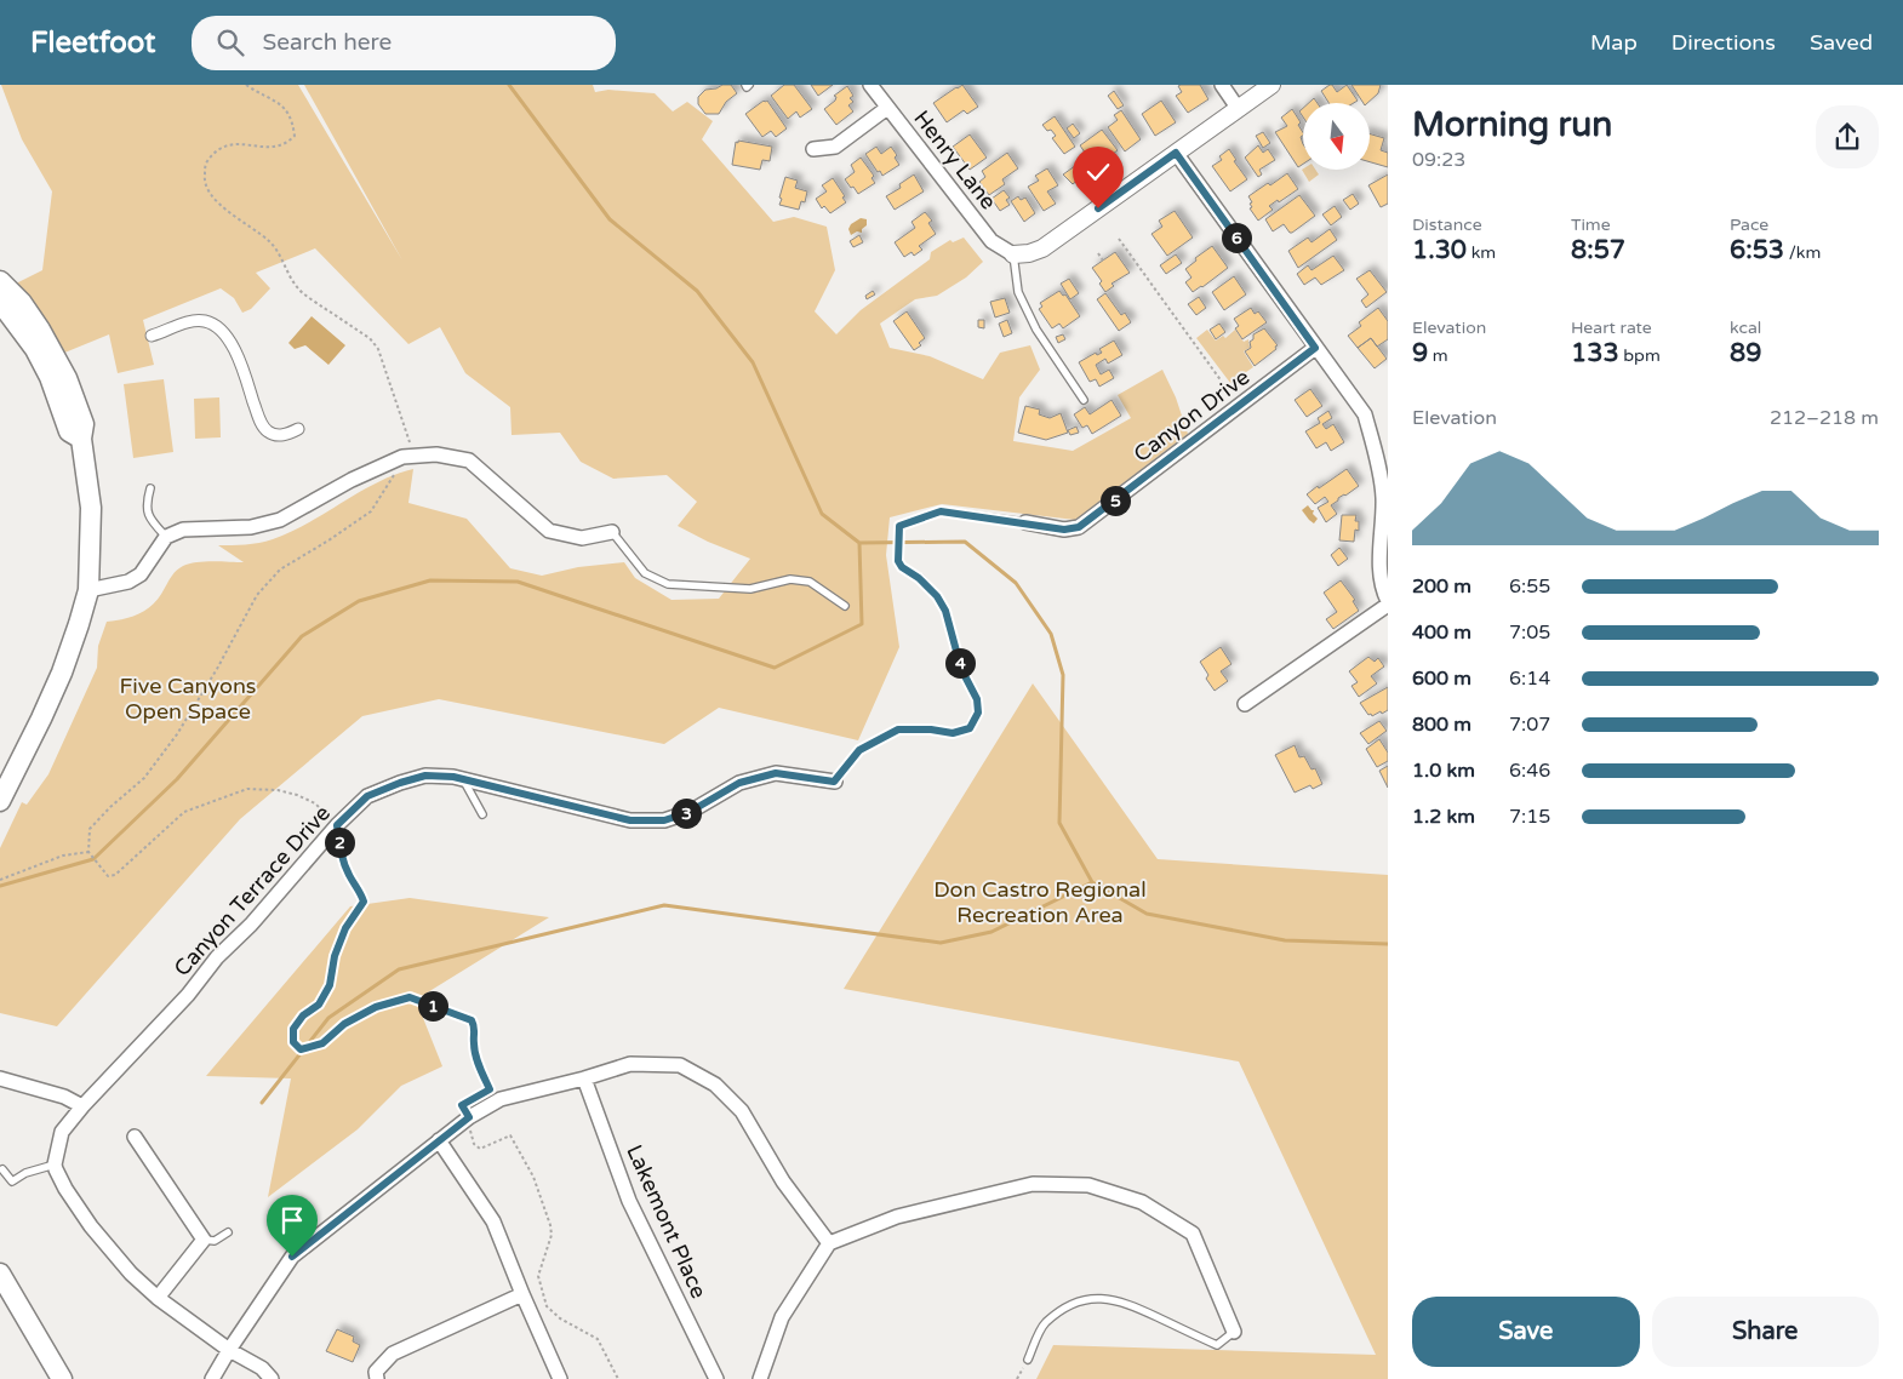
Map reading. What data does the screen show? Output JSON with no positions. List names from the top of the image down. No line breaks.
{"streets":{"street":["Henry Lane","Canyon Drive","Canyon Terrace Drive","Lakemont Place"]},"parks":["Five Canyons Open Space","Don Castro Regional Recreation Area"],"north":"bottom","page":{"header":"Fleetfoot","search":"Search here","nav":["Map","Directions","Saved"],"heading":["Morning run","09:23"],"stats":[["Distance","1.30 km"],["Time","8:57"],["Pace","6:53 /km"],["Elevation","9 m"],["Heart rate","133 bpm"],["kcal","89"]],"pins":["6","5","4","3","2","1"],"chart":["Elevation","212–218 m"],"list":[{"name":"200 m","note":"6:55"},{"name":"400 m","note":"7:05"},{"name":"600 m","note":"6:14"},{"name":"800 m","note":"7:07"},{"name":"1.0 km","note":"6:46"},{"name":"1.2 km","note":"7:15"}],"buttons":["Save","Share"]}}
